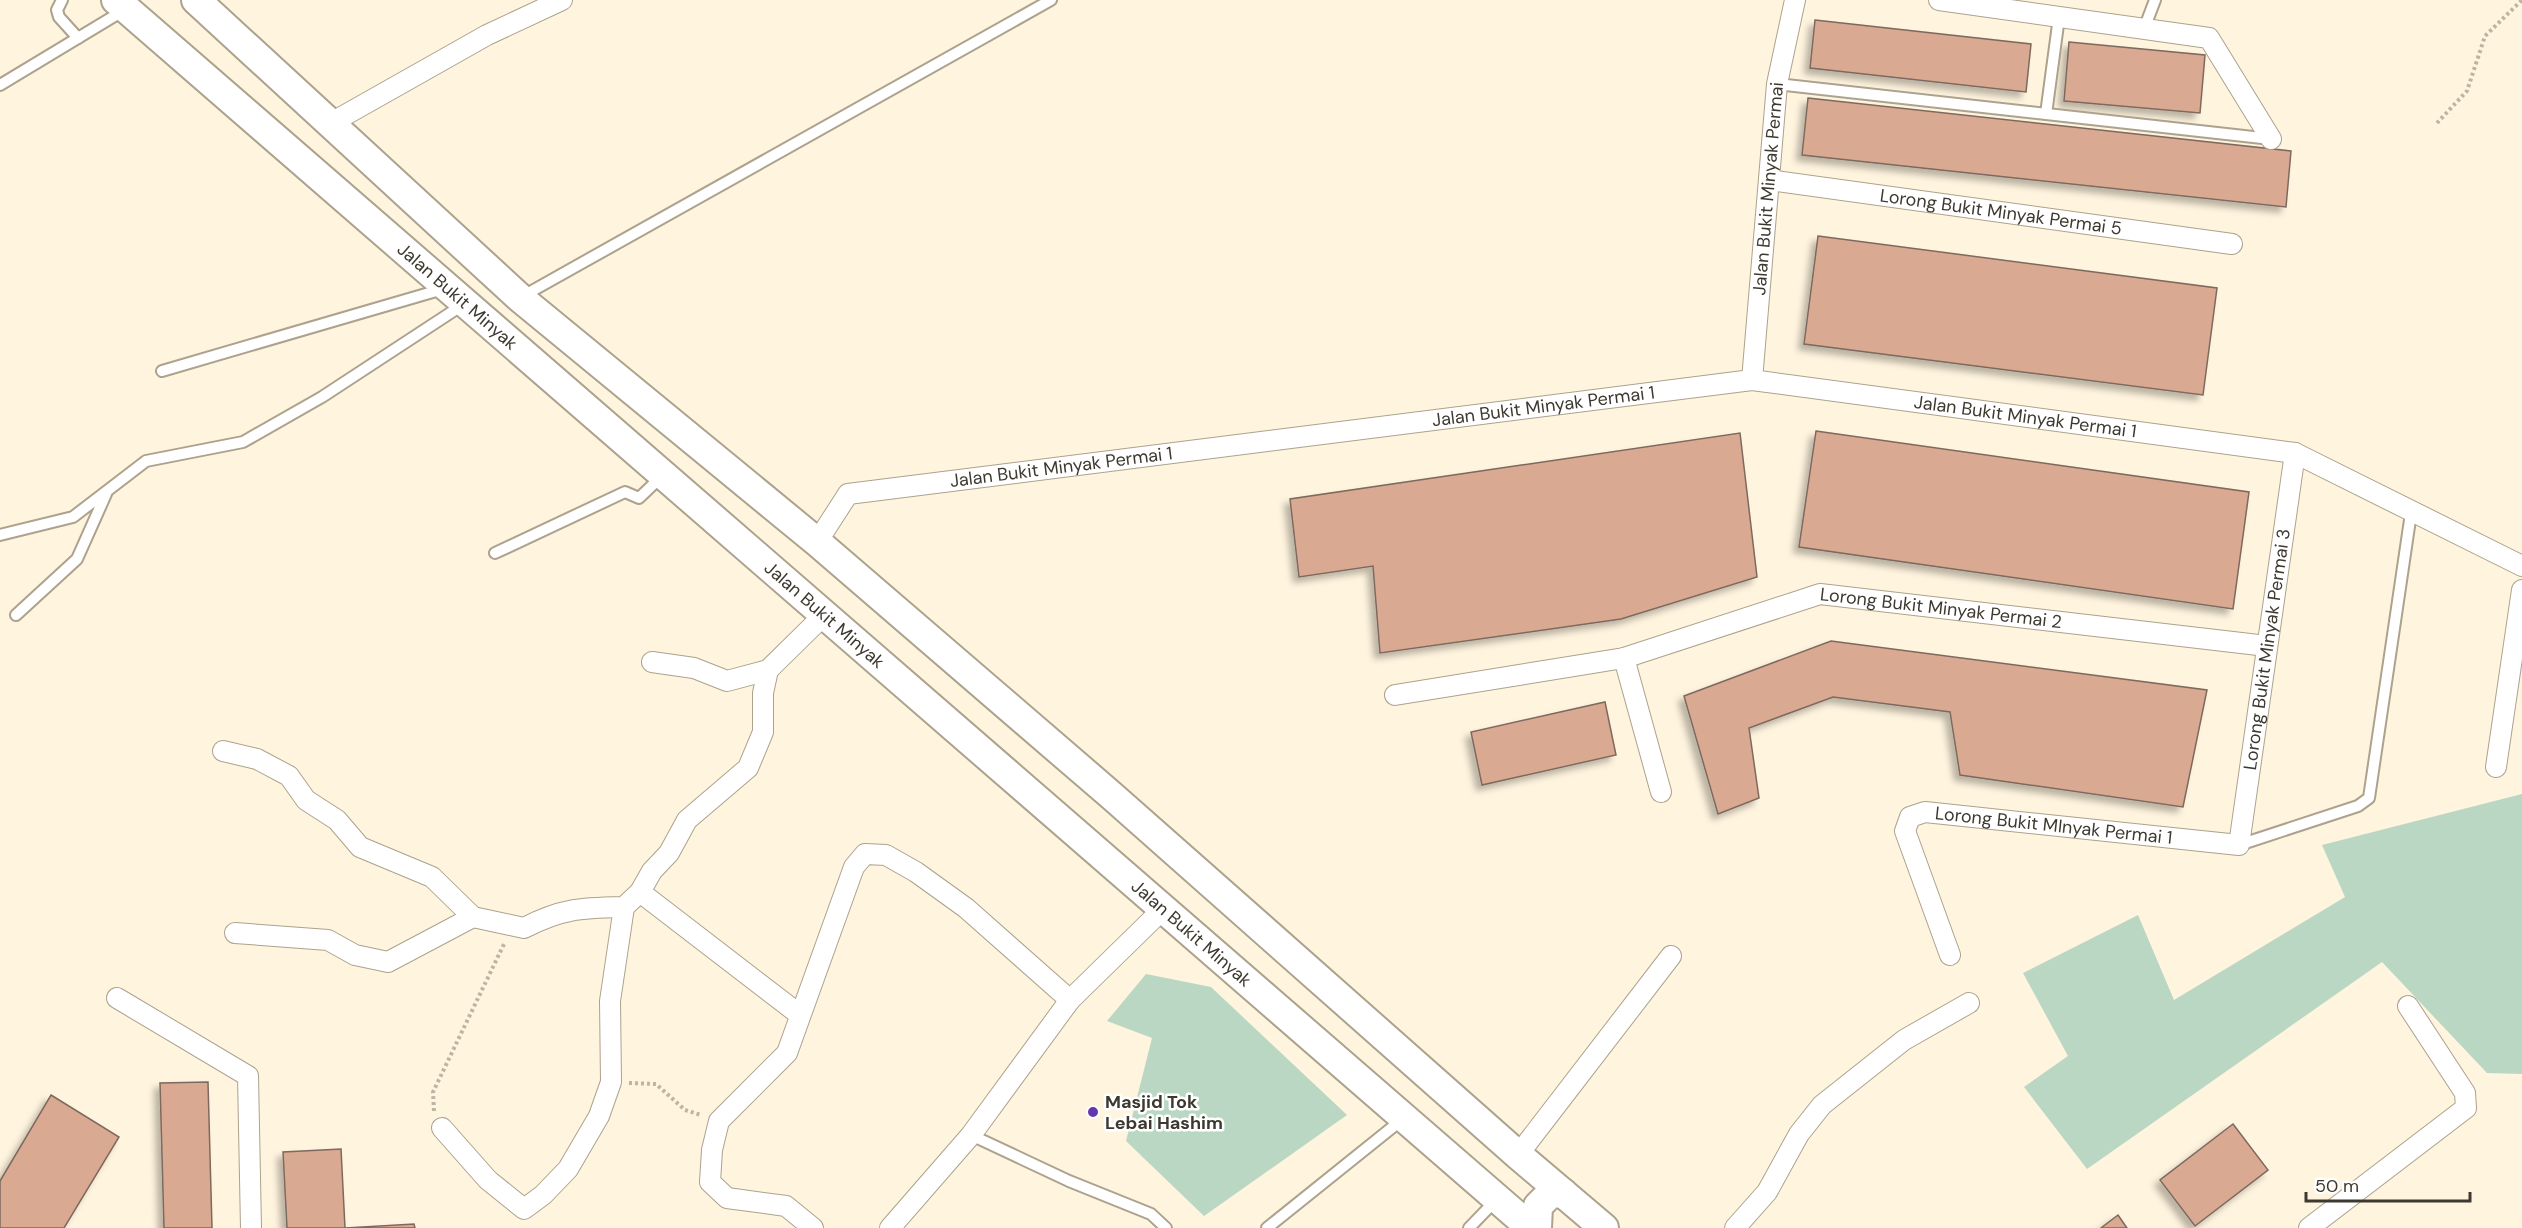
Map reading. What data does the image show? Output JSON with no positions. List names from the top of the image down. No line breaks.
{"streets":{"main road":["Jalan Bukit Minyak"],"street":["Jalan Bukit Minyak Permai","Lorong Bukit Minyak Permai 5","Jalan Bukit Minyak Permai 1","Lorong Bukit Minyak Permai 2","Lorong Bukit Minyak Permai 3","Lorong Bukit MInyak Permai 1"]},"crossings":[["Jalan Bukit Minyak Permai","Lorong Bukit Minyak Permai 5"],["Jalan Bukit Minyak Permai","Jalan Bukit Minyak Permai 1"],["Jalan Bukit Minyak Permai 1","Lorong Bukit Minyak Permai 3"],["Lorong Bukit Minyak Permai 2","Lorong Bukit Minyak Permai 3"],["Lorong Bukit Minyak Permai 3","Lorong Bukit MInyak Permai 1"]],"places":["Masjid Tok Lebai Hashim"],"scale_bar":"50 m"}
